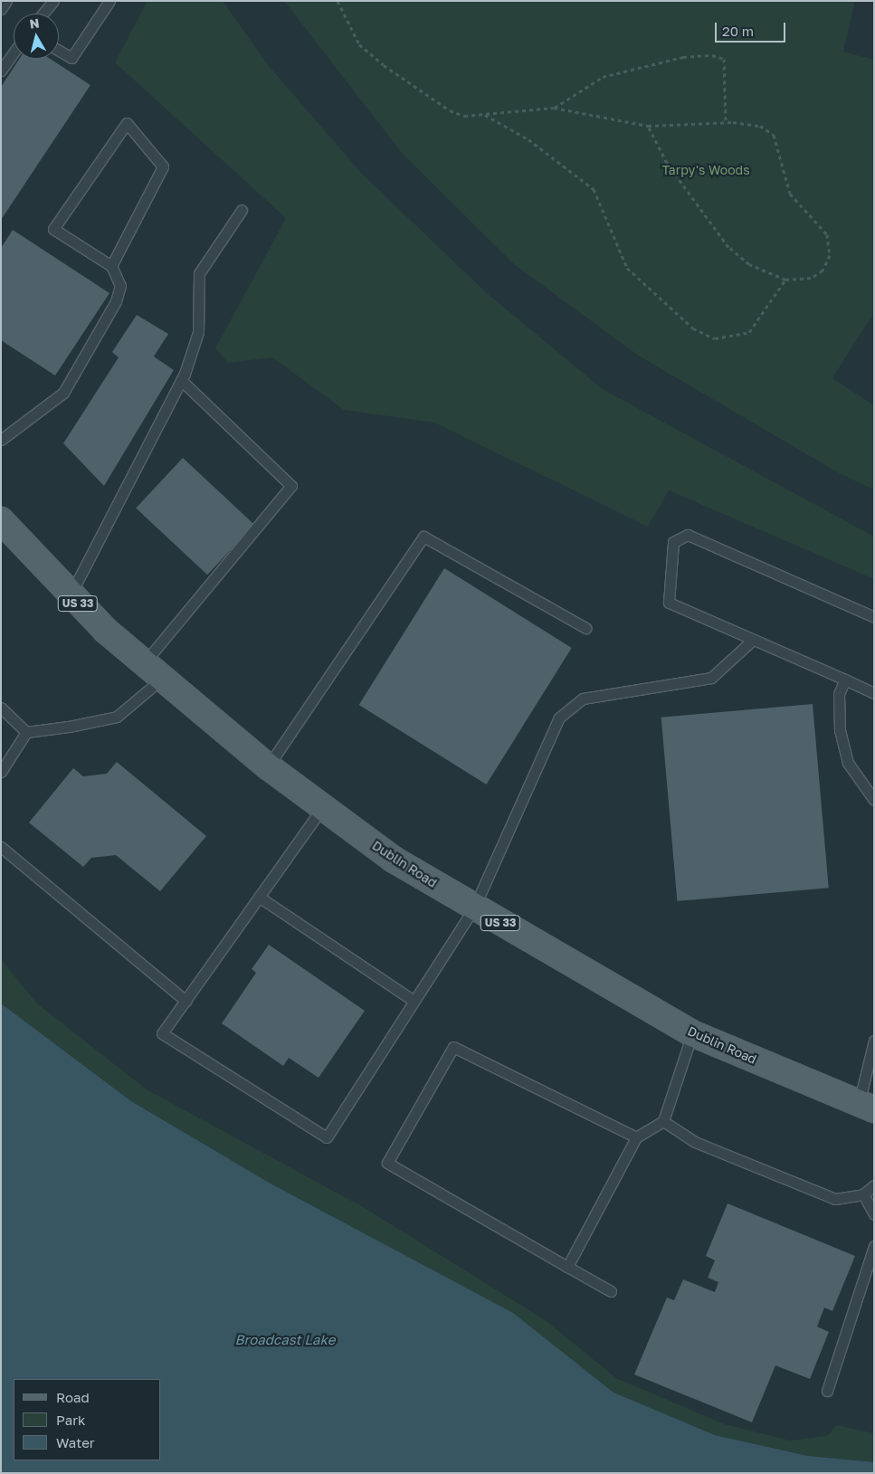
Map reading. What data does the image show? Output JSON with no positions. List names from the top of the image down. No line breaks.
{"streets":{"main road":["US 33","Dublin Road"]},"water":["Broadcast Lake"],"parks":["Tarpy's Woods"],"legend":["Road","Park","Water"],"scale_bar":"20 m","north":"top"}
